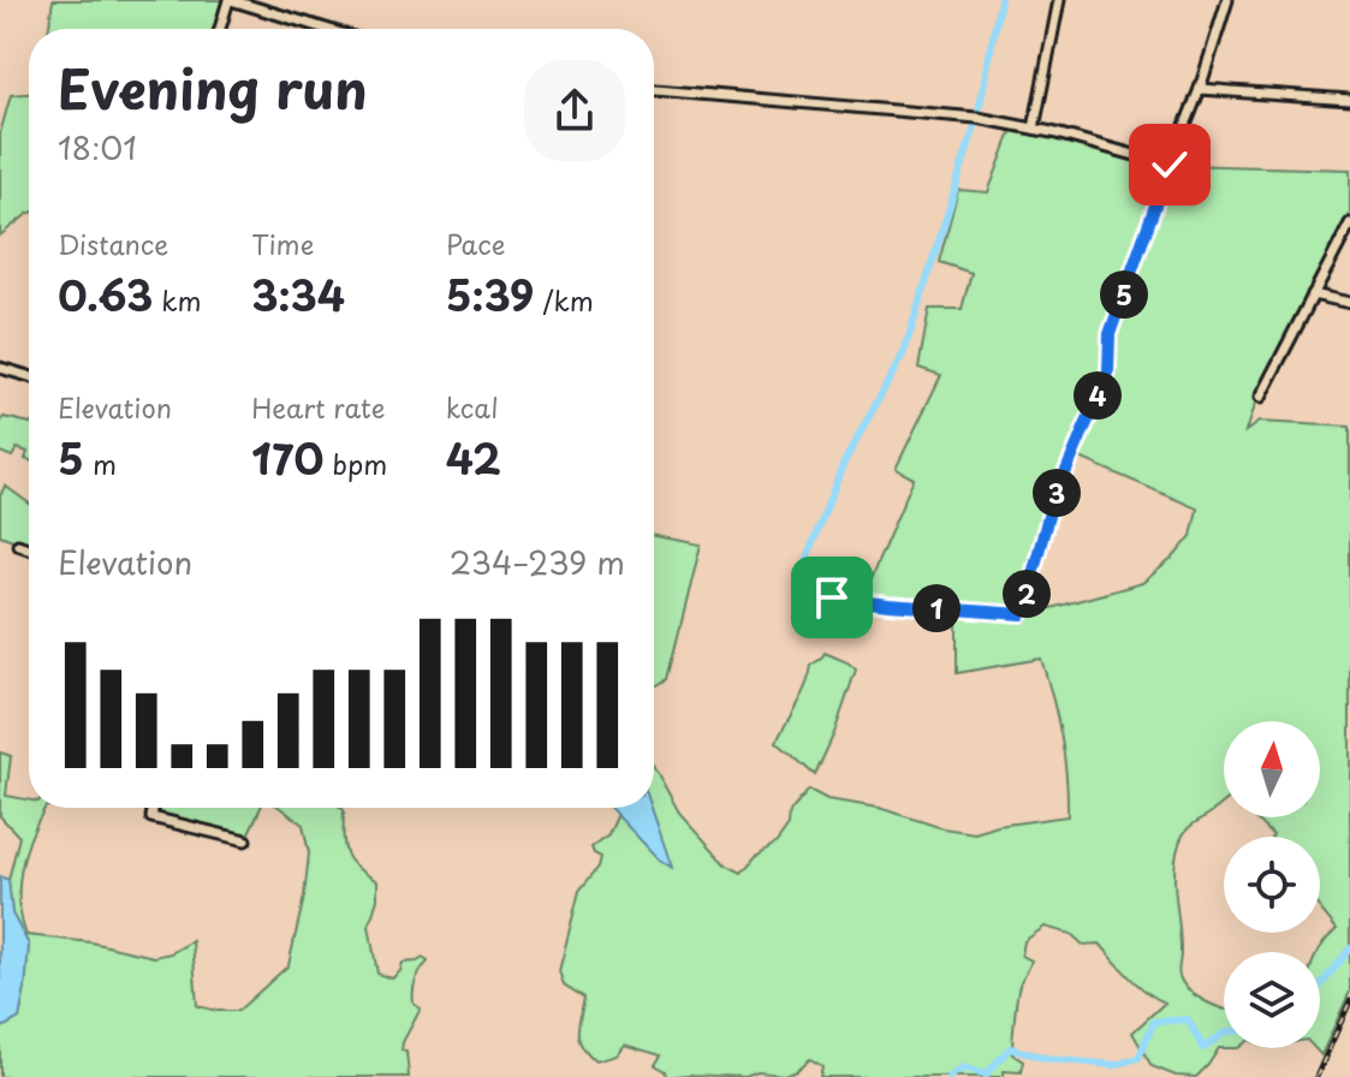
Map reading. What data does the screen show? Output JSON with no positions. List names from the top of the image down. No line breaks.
{"north":"top","page":{"heading":["Evening run","18:01"],"stats":[["Distance","0.63 km"],["Time","3:34"],["Pace","5:39 /km"],["Elevation","5 m"],["Heart rate","170 bpm"],["kcal","42"]],"pins":["5","4","3","2","1"],"chart":["Elevation","234–239 m"]}}
